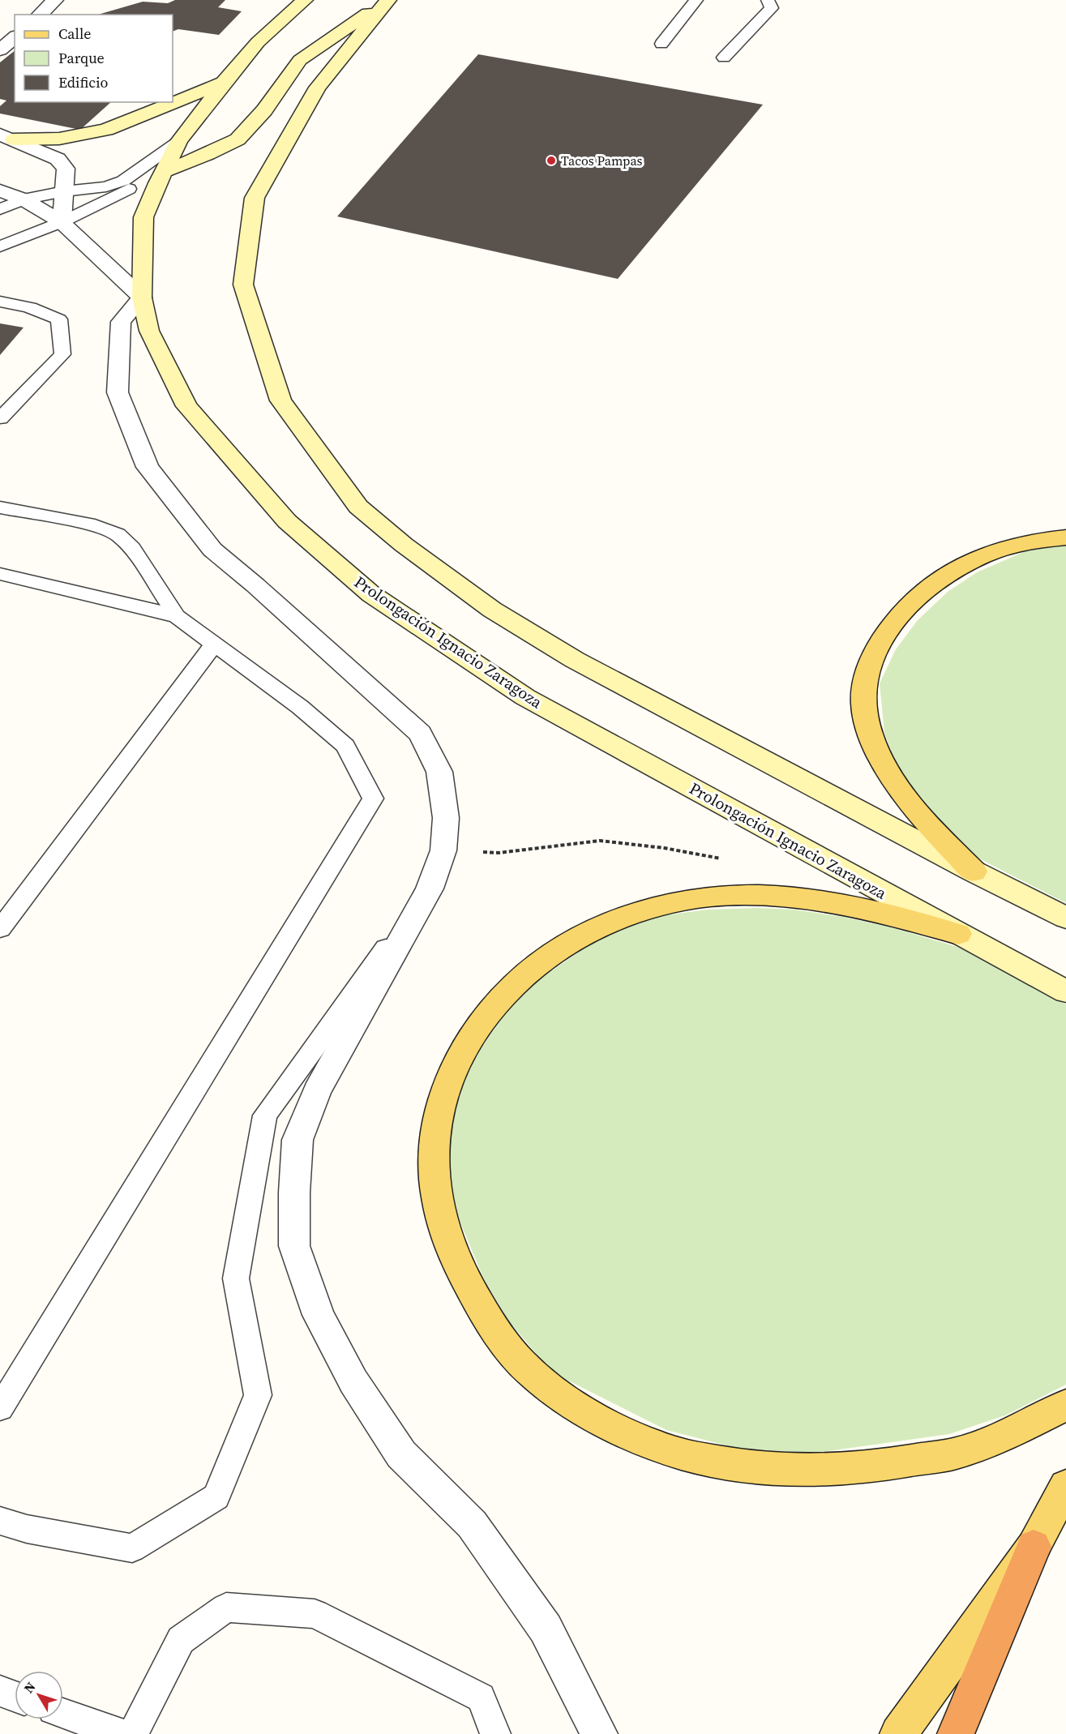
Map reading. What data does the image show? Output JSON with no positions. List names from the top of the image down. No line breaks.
{"streets":{"main road":["Prolongación Ignacio Zaragoza"]},"places":["Tacos Pampas"],"legend":["Calle","Parque","Edificio"],"north":"top left"}
